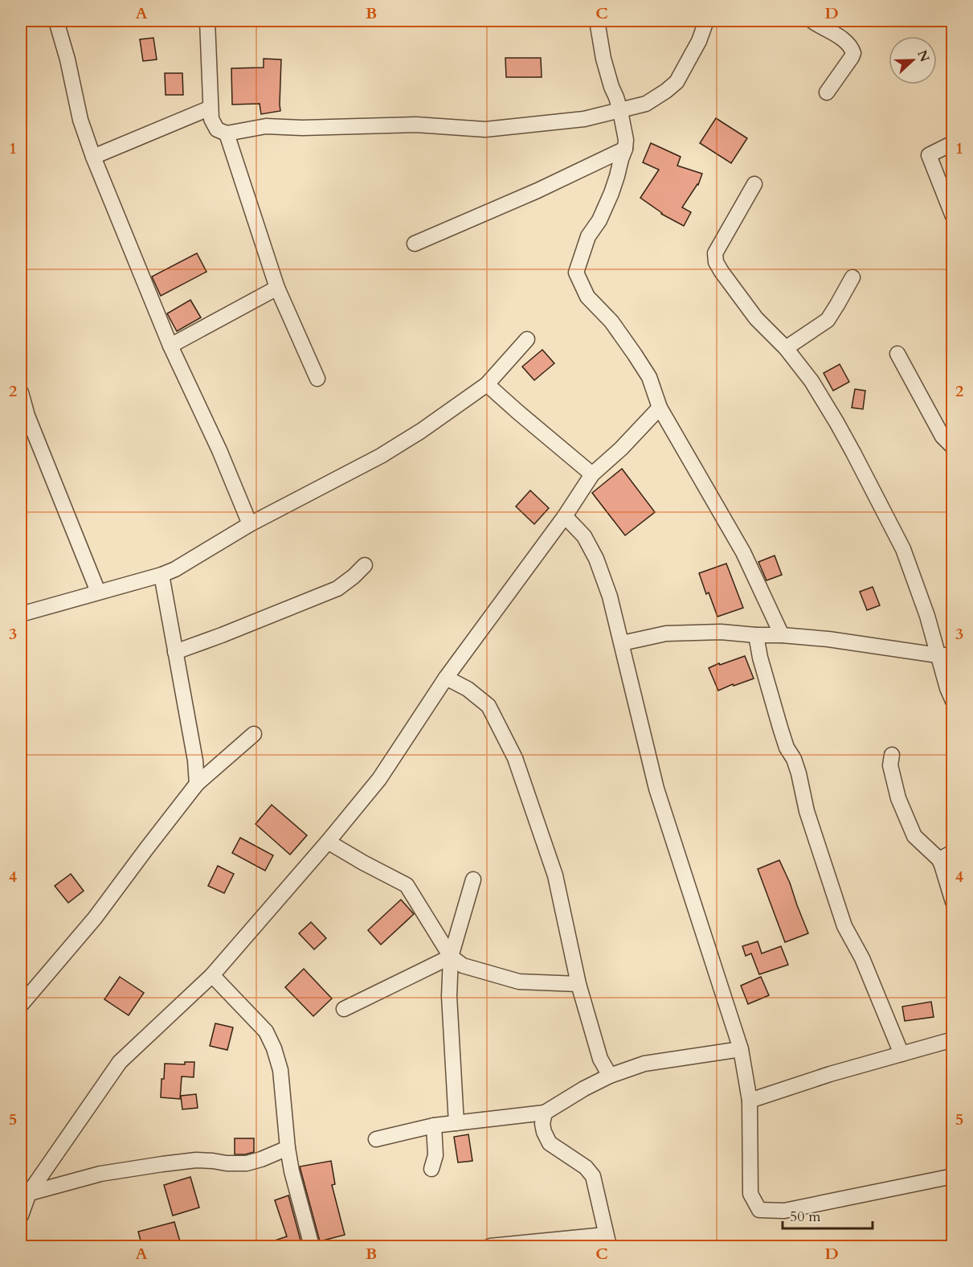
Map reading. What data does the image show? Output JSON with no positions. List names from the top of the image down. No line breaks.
{"scale_bar":"50 m","north":"right","grid":{"columns":["A","B","C","D"],"rows":["1","2","3","4","5"]}}
